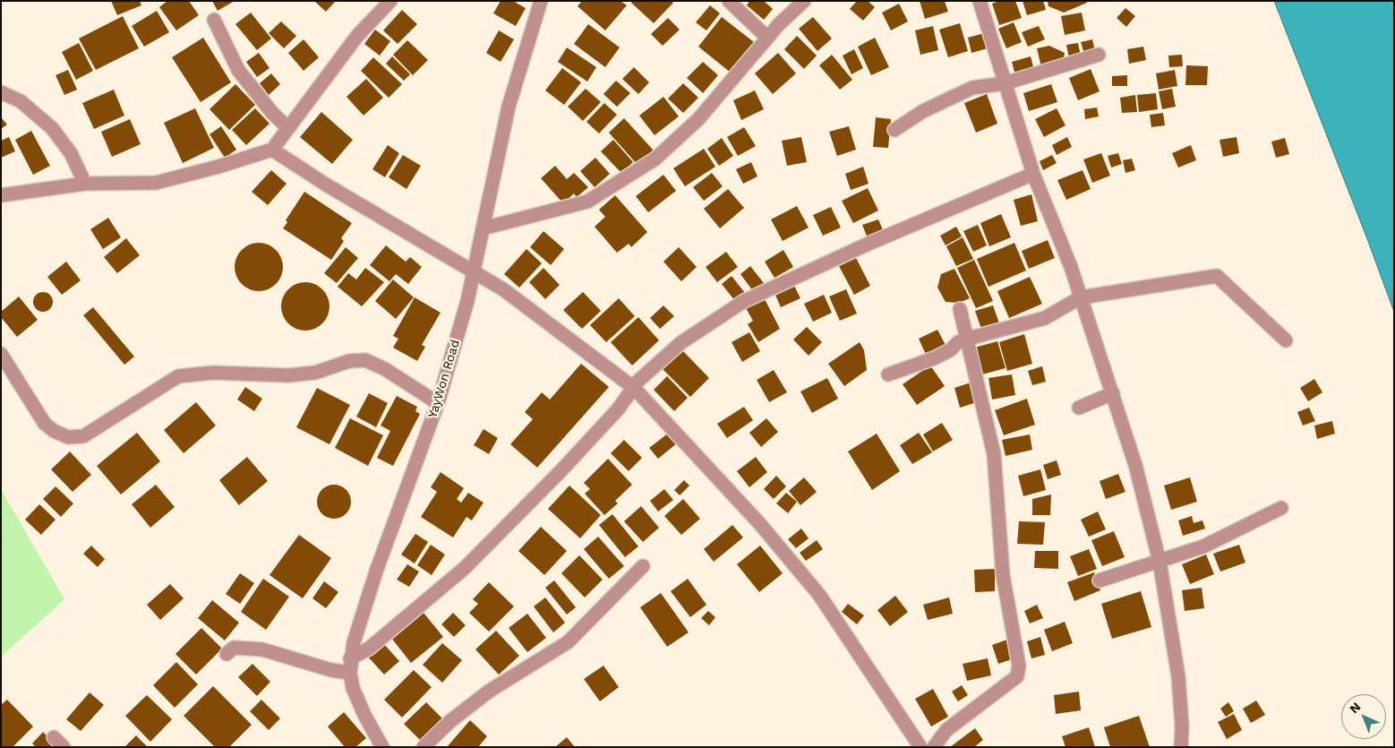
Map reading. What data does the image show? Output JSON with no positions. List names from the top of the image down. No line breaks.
{"streets":{"street":["YayWon Road"]},"north":"top left"}
